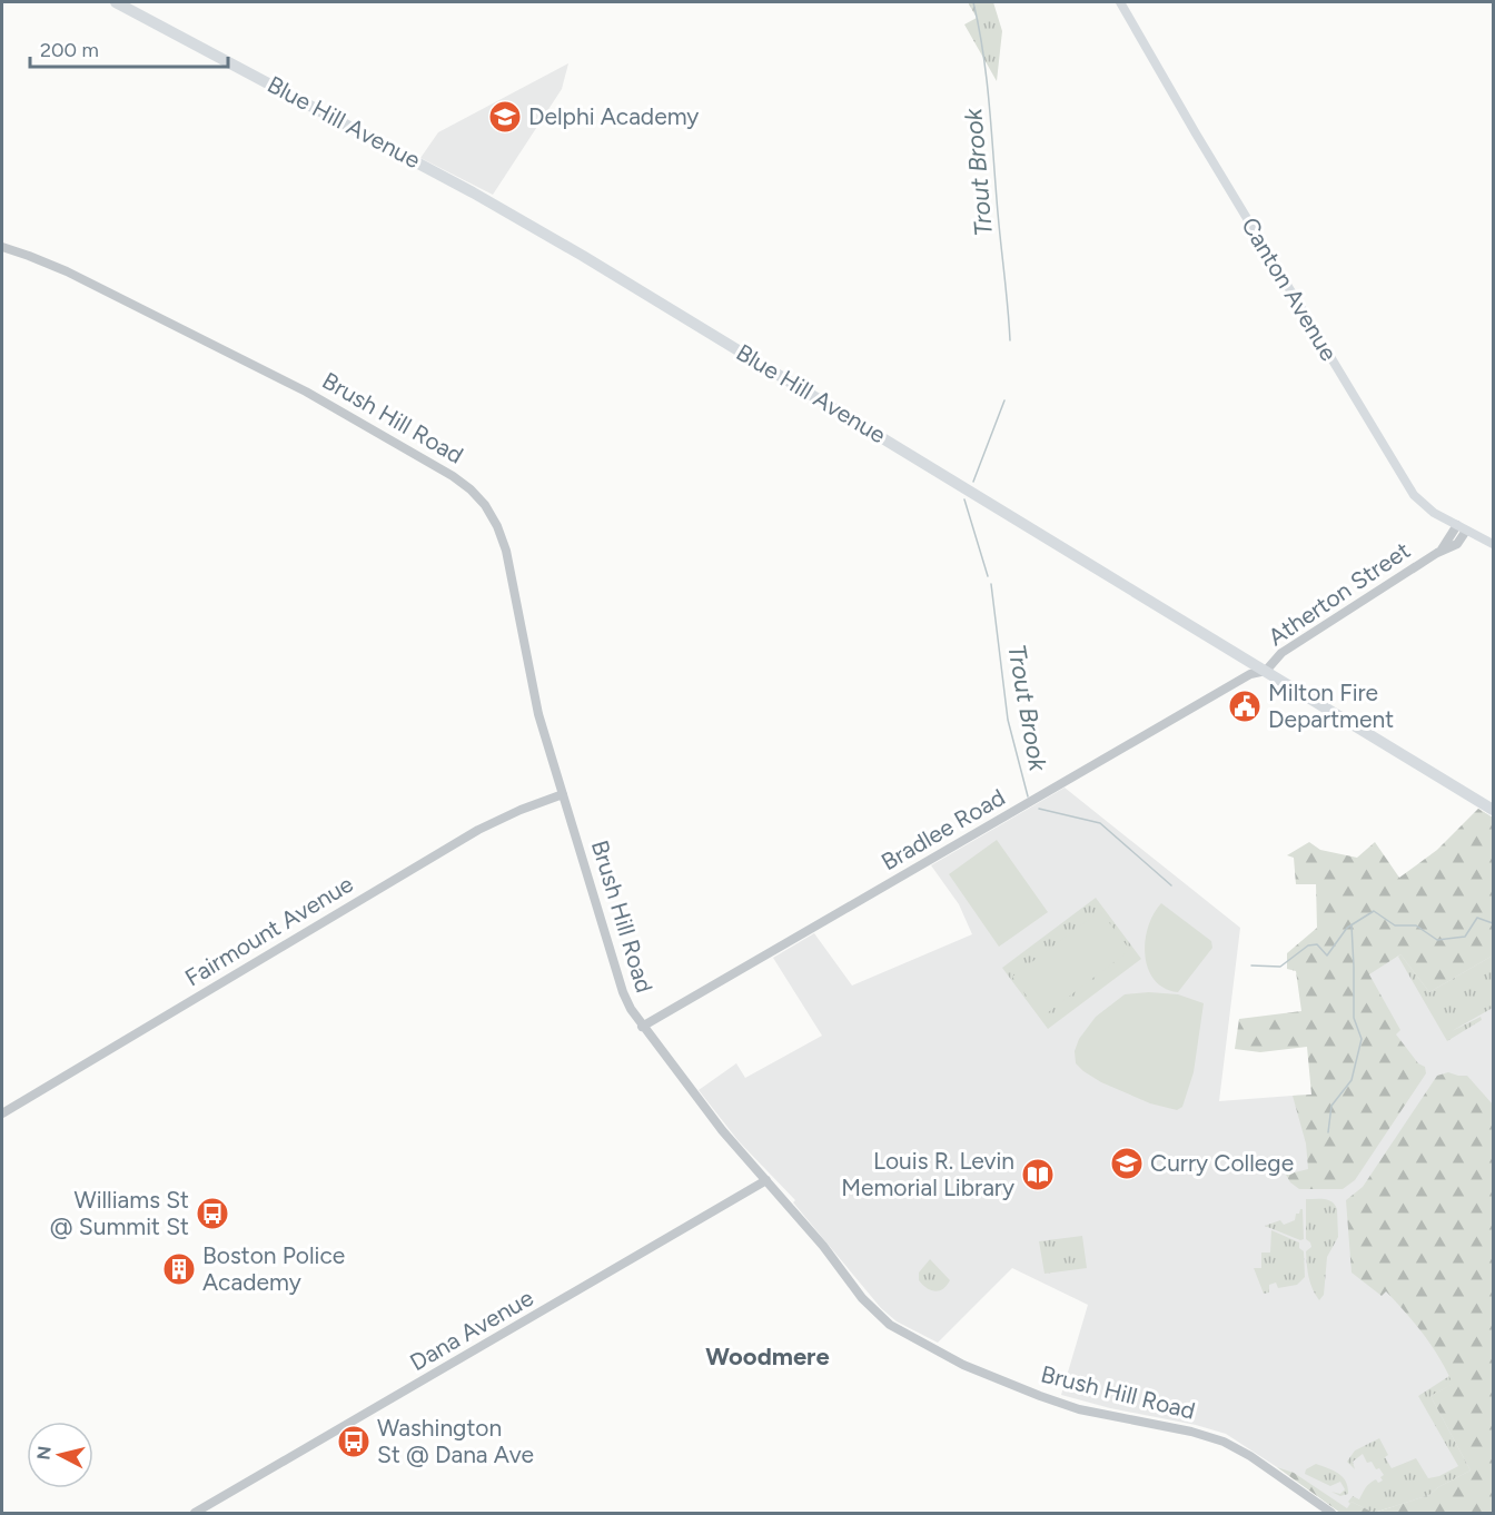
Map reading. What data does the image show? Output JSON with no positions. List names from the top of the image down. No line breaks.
{"streets":{"highway":["Blue Hill Avenue"],"main road":["Canton Avenue"],"street":["Brush Hill Road","Atherton Street","Bradlee Road","Fairmount Avenue","Dana Avenue"]},"crossings":[["Blue Hill Avenue","Atherton Street"],["Blue Hill Avenue","Bradlee Road"],["Canton Avenue","Atherton Street"],["Brush Hill Road","Bradlee Road"],["Brush Hill Road","Fairmount Avenue"],["Brush Hill Road","Dana Avenue"],["Atherton Street","Bradlee Road"]],"districts":["Woodmere"],"water":["Trout Brook"],"places":{"school or university":["Delphi Academy","Curry College"],"public building":["Milton Fire Department"],"library":["Louis R. Levin Memorial Library"],"bus stop":["Williams St @ Summit St","Washington St @ Dana Ave"],"building":["Boston Police Academy"]},"scale_bar":"200 m","north":"left"}
